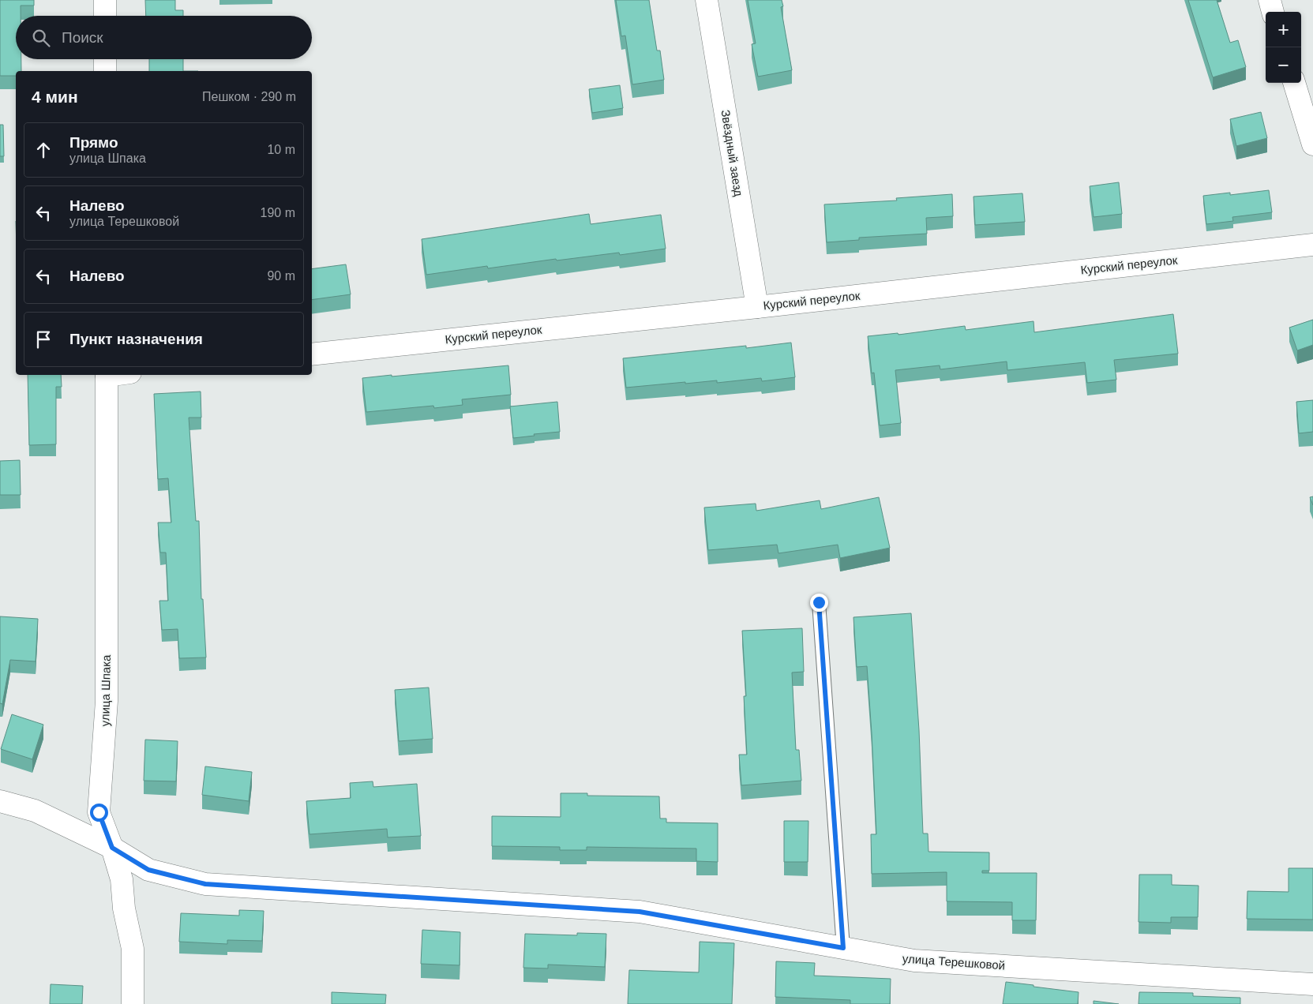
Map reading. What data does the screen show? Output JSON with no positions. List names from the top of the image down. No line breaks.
{"streets":{"street":["Звёздный заезд","Курский переулок","улица Шпака","улица Терешковой"]},"crossings":[["Звёздный заезд","Курский переулок"],["улица Шпака","улица Терешковой"]],"page":{"map_buttons":["+","−"],"search":"Поиск","heading":["4 мин","Пешком · 290 m"],"list":[["Прямо","улица Шпака","10 m"],["Налево","улица Терешковой","190 m"],["Налево","90 m"],"Пункт назначения"]}}
